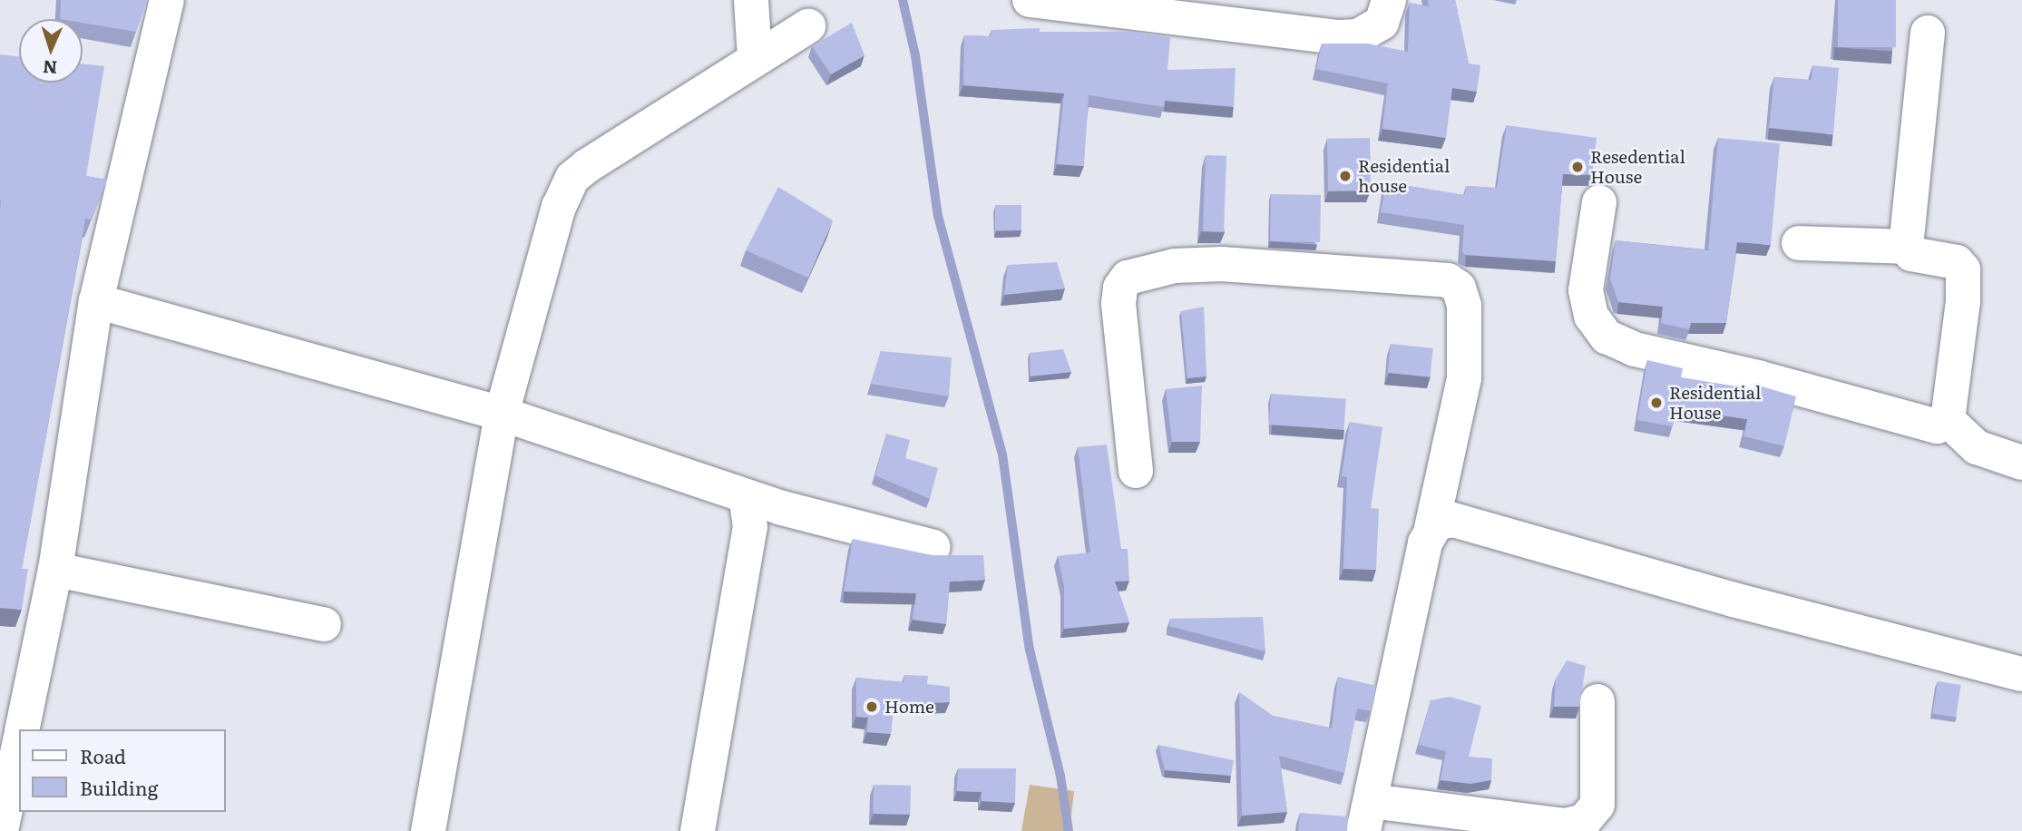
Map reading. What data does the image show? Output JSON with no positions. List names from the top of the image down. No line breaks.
{"places":["Resedential House","Residential house","Residential House","Home"],"legend":["Road","Building"],"north":"bottom"}
